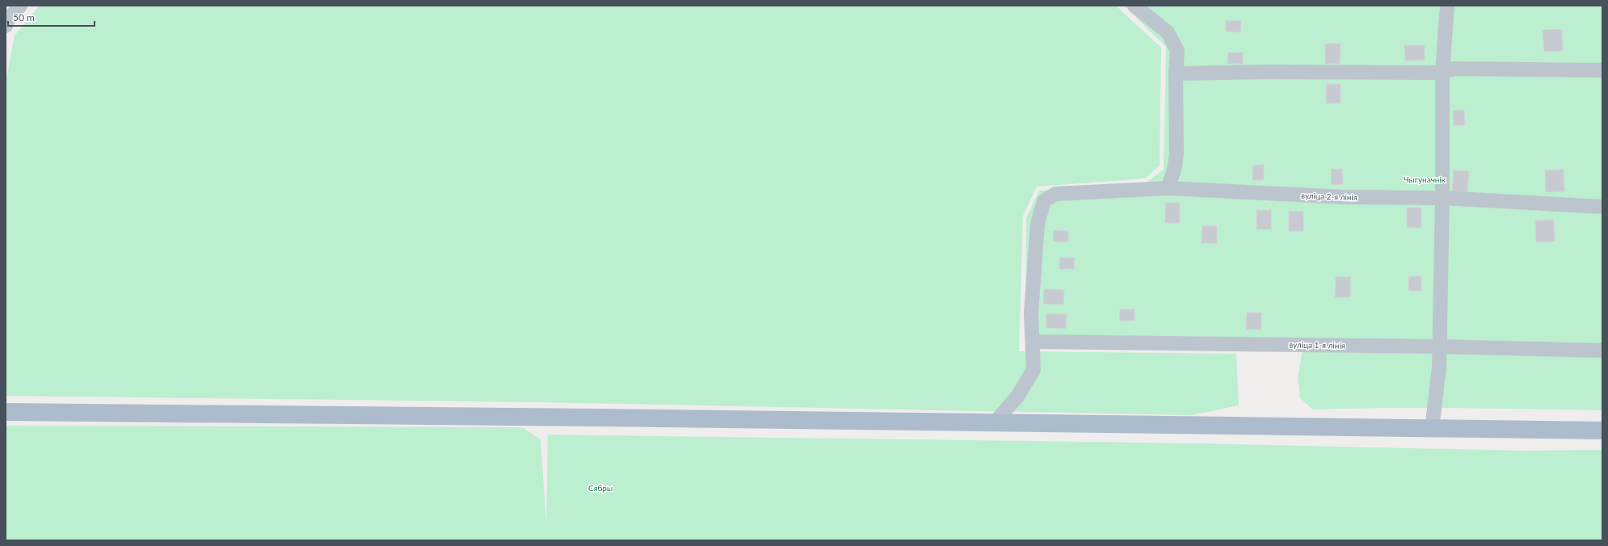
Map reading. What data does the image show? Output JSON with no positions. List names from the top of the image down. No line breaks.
{"streets":{"street":["вуліца 2-я лінія","вуліца 1-я лінія"]},"crossings":[["вуліца 2-я лінія","вуліца 1-я лінія"]],"parks":["Чыгуначнік","Сябры"],"scale_bar":"50 m"}
